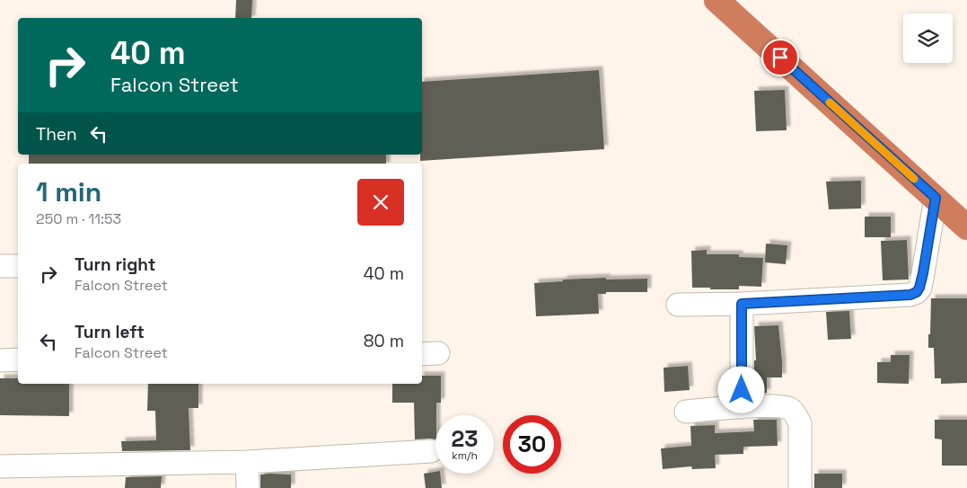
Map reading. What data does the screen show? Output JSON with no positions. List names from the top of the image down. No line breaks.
{"page":{"turn":["40 m","Falcon Street"],"then":"Then","heading":["1 min","250 m · 11:53"],"list":[{"name":"Turn right","note":"Falcon Street","value":"40 m"},{"name":"Turn left","note":"Falcon Street","value":"80 m"}],"speed":"23 km/h","limit":"30"}}
